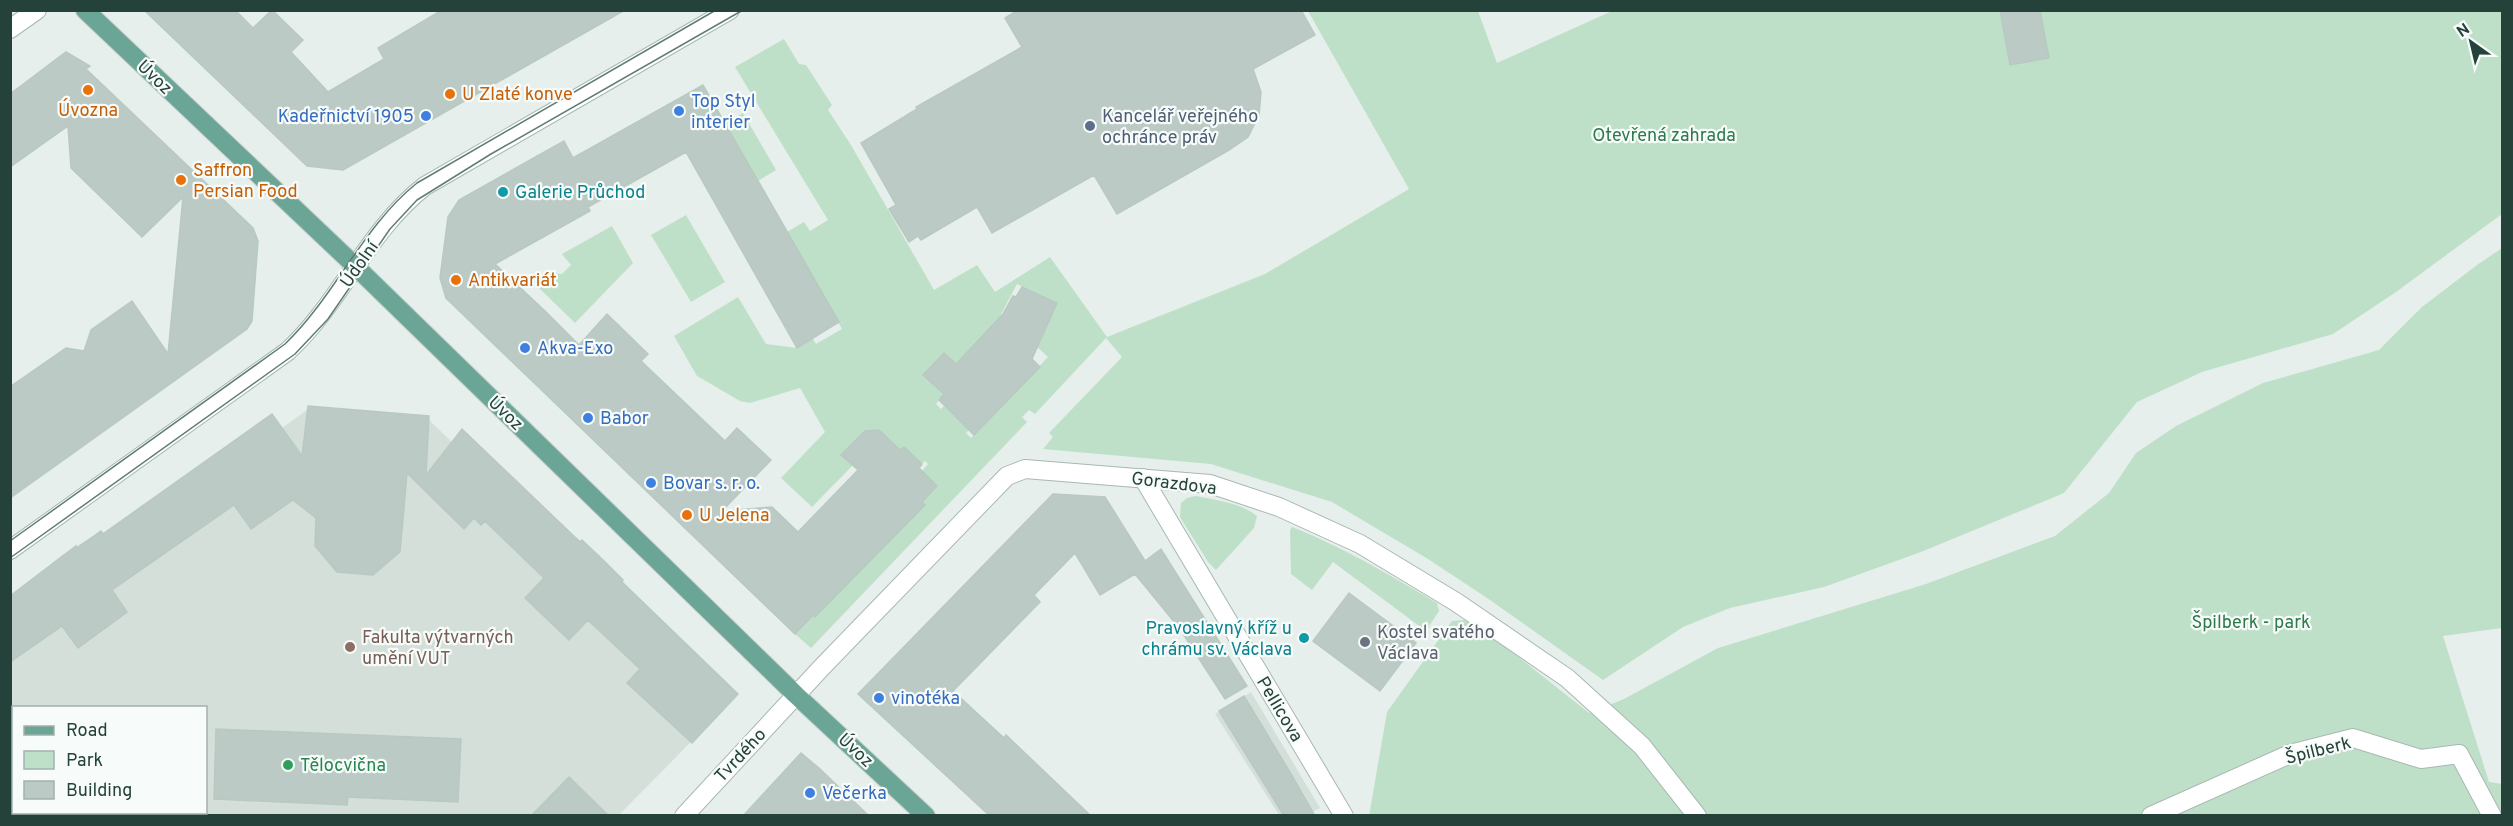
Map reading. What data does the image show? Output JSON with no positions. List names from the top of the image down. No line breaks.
{"streets":{"main road":["Úvoz"],"street":["Údolní","Gorazdova","Pellicova","Špilberk","Tvrdého"]},"crossings":[["Úvoz","Údolní"],["Úvoz","Gorazdova"],["Úvoz","Tvrdého"],["Gorazdova","Pellicova"],["Gorazdova","Tvrdého"]],"parks":["Otevřená zahrada","Špilberk - park"],"places":["Úvozna","U Zlaté konve","Top Styl interier","Kadeřnictví 1905","Kancelář veřejného ochránce práv","Saffron Persian Food","Galerie Průchod","Antikvariát","Akva-Exo","Babor","Bovar s. r. o.","U Jelena","Pravoslavný kříž u chrámu sv. Václava","Kostel svatého Václava","Fakulta výtvarných umění VUT","vinotéka","Tělocvična","Večerka"],"legend":["Road","Park","Building"],"north":"top left"}
